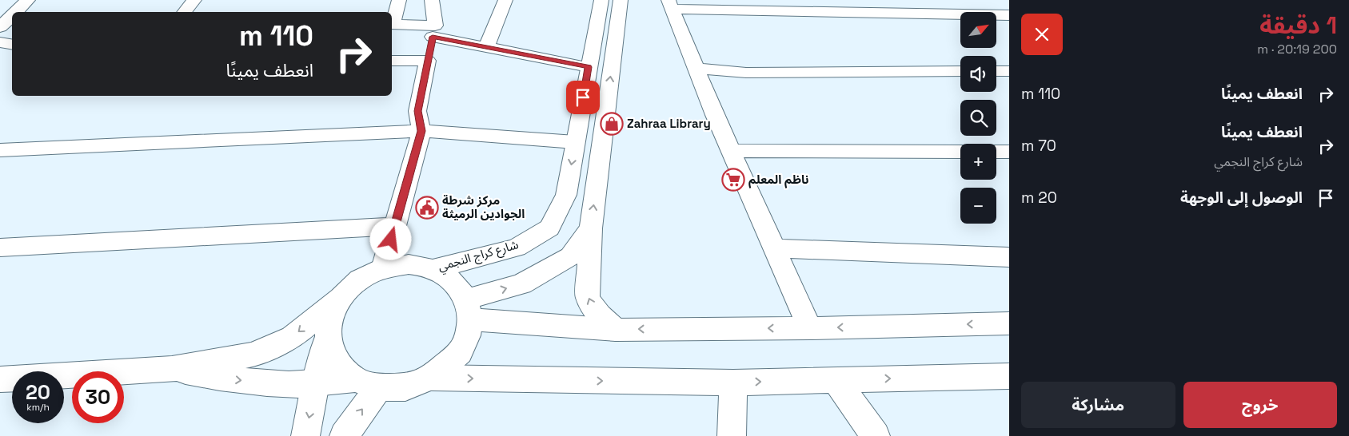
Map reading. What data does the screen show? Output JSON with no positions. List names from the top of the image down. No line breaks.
{"streets":{"street":["شارع كراج النجمي"]},"places":{"shop":["Zahraa Library"],"supermarket":["ناظم المعلم"],"public building":["مركز شرطة الجوادين الرميثة"]},"north":"top right","page":{"heading":["1 دقيقة","200 m · 20:19"],"map_buttons":["+","−"],"turn":["110 m","انعطف يمينًا"],"list":[{"name":"انعطف يمينًا","value":"110 m"},{"name":"انعطف يمينًا","note":"شارع كراج النجمي","value":"70 m"},{"name":"الوصول إلى الوجهة","value":"20 m"}],"speed":"20 km/h","limit":"30","buttons":["خروج","مشاركة"]}}
